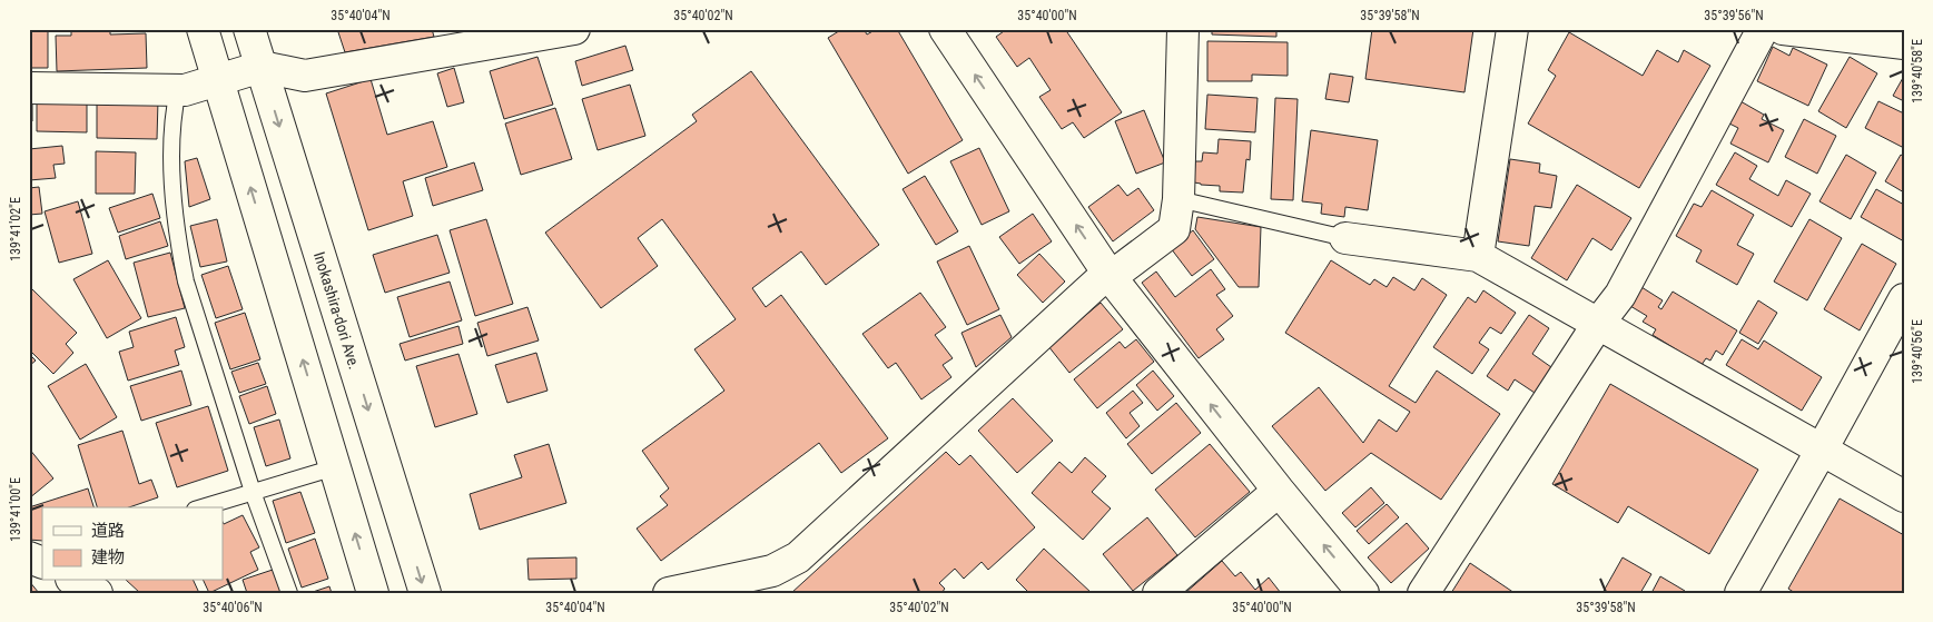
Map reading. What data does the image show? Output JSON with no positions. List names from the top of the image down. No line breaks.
{"streets":{"street":["Inokashira-dori Ave."]},"legend":["道路","建物"],"coordinates":["35°40'04\"N","35°40'02\"N","35°40'00\"N","35°39'58\"N","35°39'56\"N","139°40'58\"E","139°41'02\"E","139°40'56\"E","139°41'00\"E","35°40'06\"N"]}
